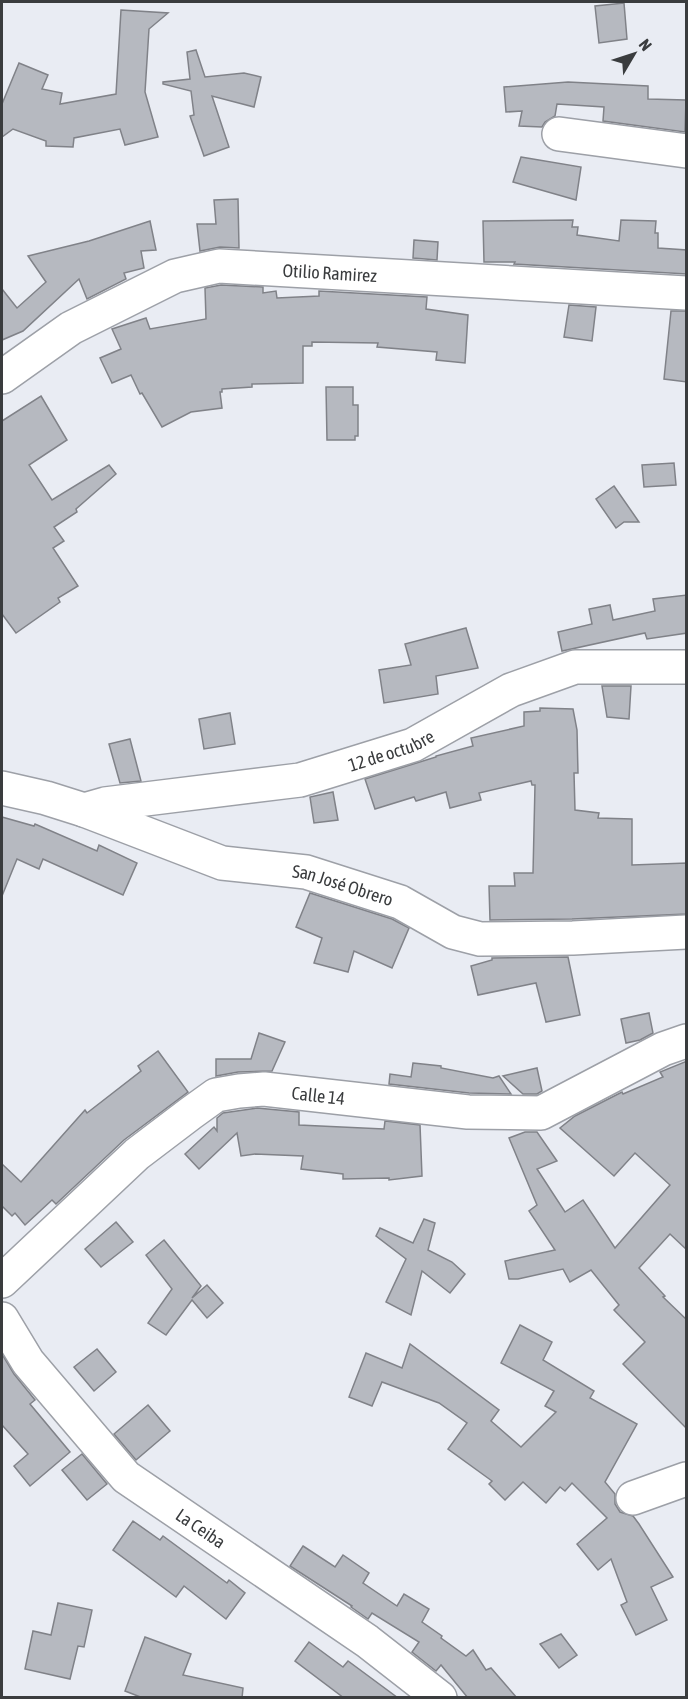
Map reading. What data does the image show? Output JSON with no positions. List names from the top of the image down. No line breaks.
{"streets":{"street":["Otilio Ramirez","12 de octubre","San José Obrero","Calle 14","La Ceiba"]},"crossings":[["12 de octubre","San José Obrero"]],"north":"top right"}
